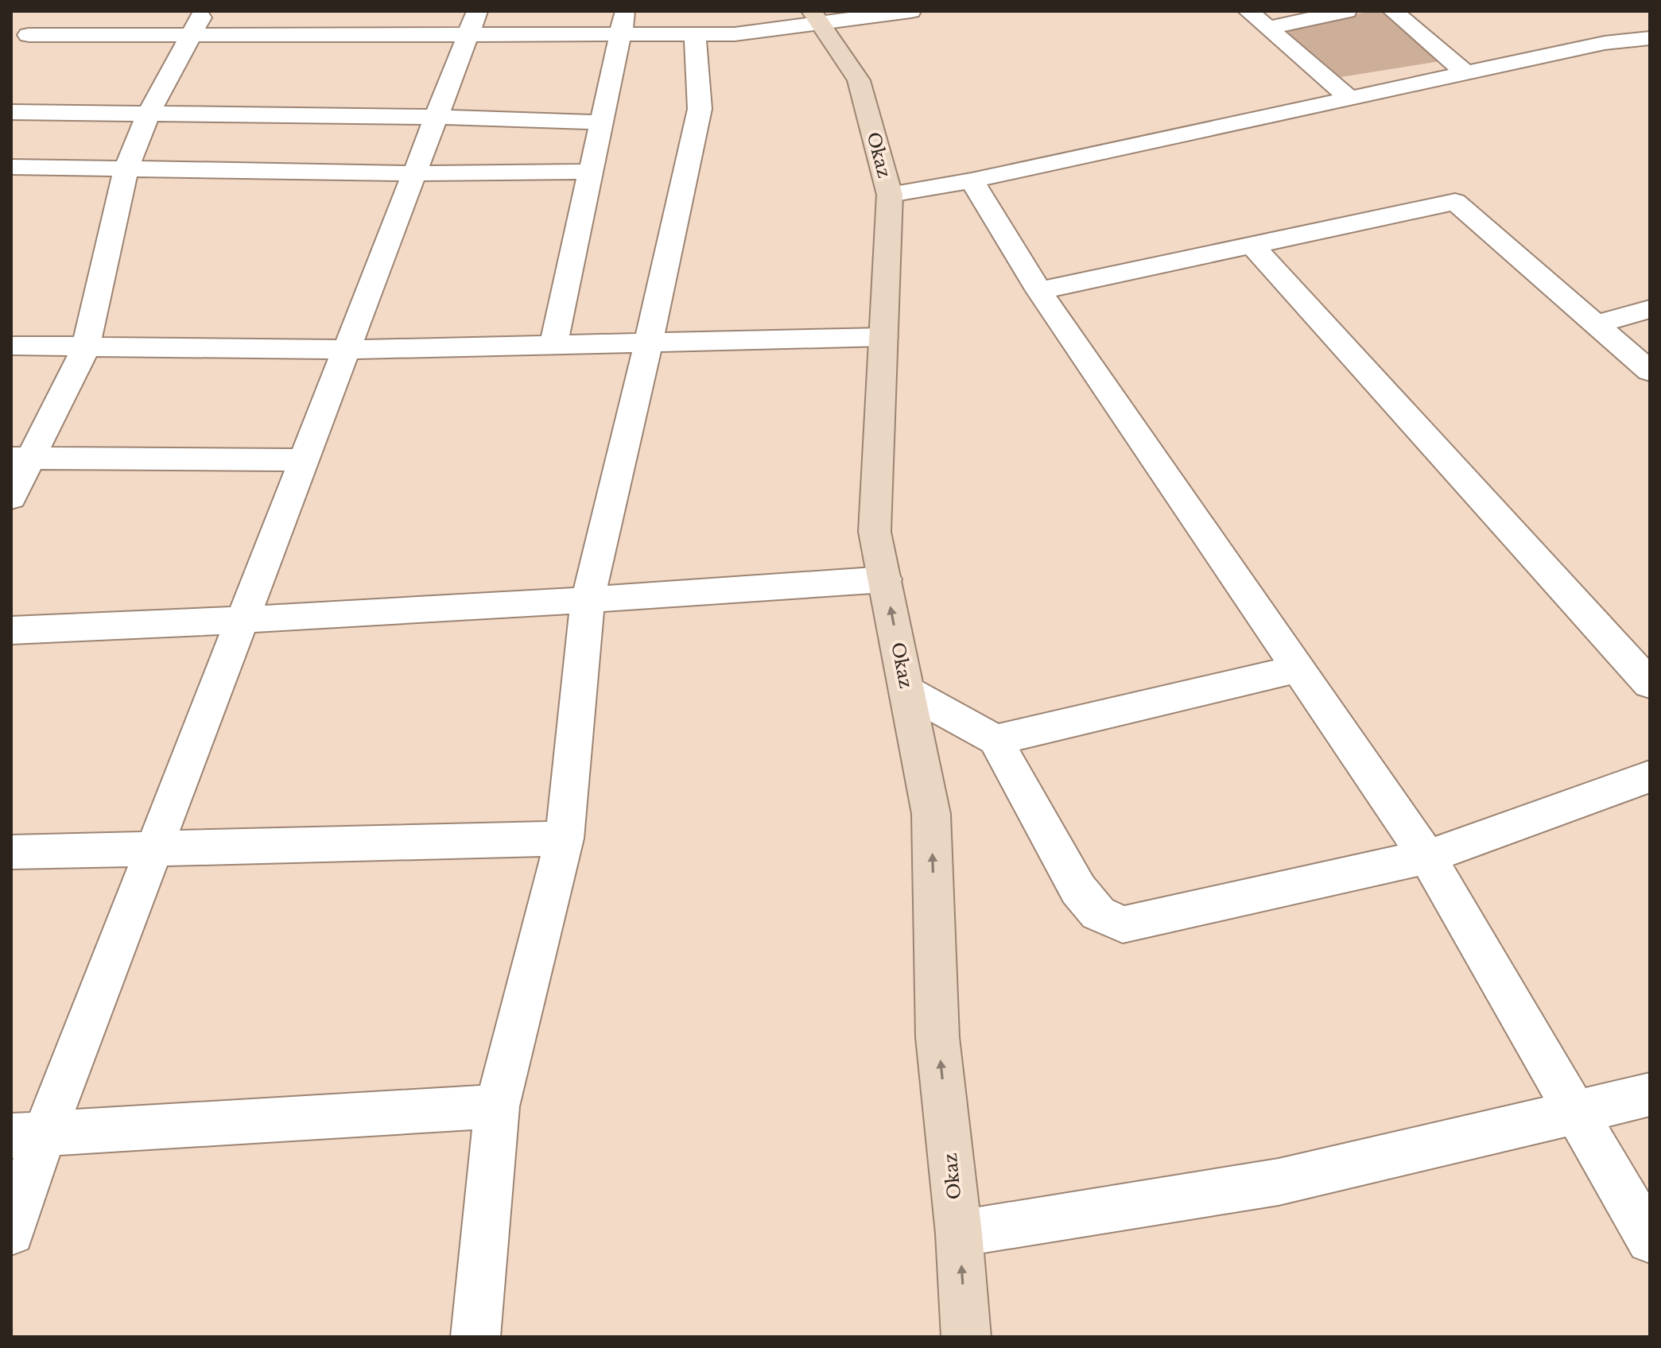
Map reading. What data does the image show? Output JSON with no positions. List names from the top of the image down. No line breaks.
{"streets":{"street":["Okaz"]},"one_way":["Okaz"]}
